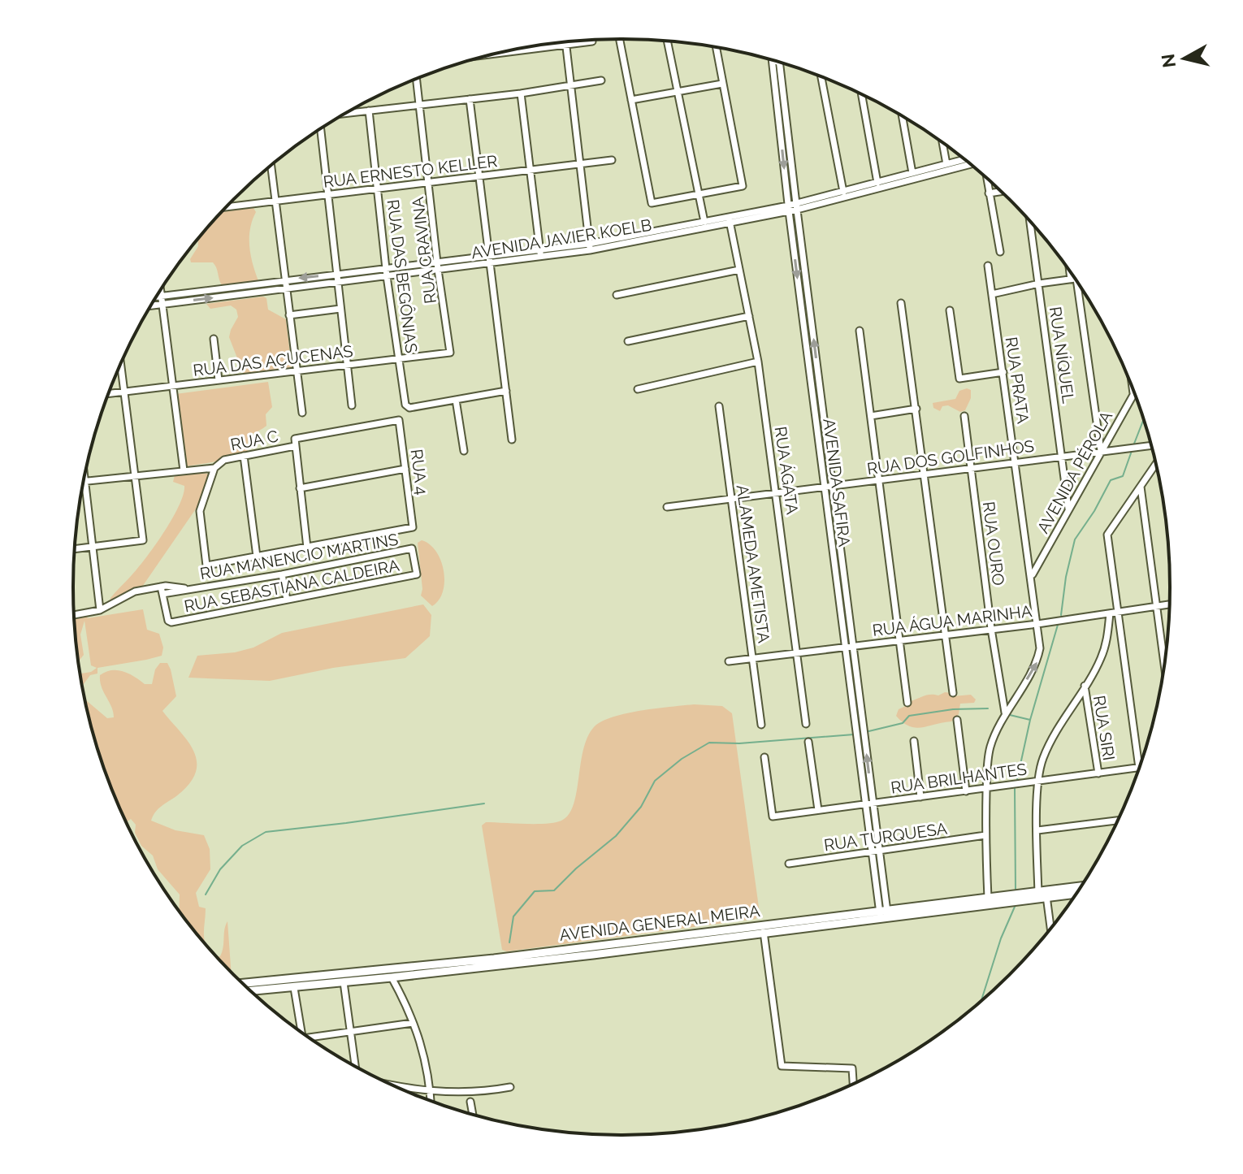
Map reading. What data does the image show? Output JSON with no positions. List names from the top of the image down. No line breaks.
{"streets":{"main road":["AVENIDA GENERAL MEIRA"],"street":["RUA ERNESTO KELLER","AVENIDA JAVIER KOELB","RUA CRAVINA","RUA DAS BEGÔNIAS","RUA NÍQUEL","RUA DAS AÇUCENAS","RUA PRATA","RUA C","RUA DOS GOLFINHOS","RUA ÁGATA","RUA 4","AVENIDA PÉROLA","AVENIDA SAFIRA","RUA OURO","RUA MANENCIO MARTINS","ALAMEDA AMETISTA","RUA SEBASTIANA CALDEIRA","RUA ÁGUA MARINHA","RUA SIRI","RUA BRILHANTES","RUA TURQUESA"]},"crossings":[["RUA ERNESTO KELLER","RUA CRAVINA"],["RUA ERNESTO KELLER","RUA DAS BEGÔNIAS"],["AVENIDA JAVIER KOELB","RUA CRAVINA"],["AVENIDA JAVIER KOELB","RUA DAS BEGÔNIAS"],["AVENIDA JAVIER KOELB","RUA ÁGATA"],["AVENIDA JAVIER KOELB","AVENIDA SAFIRA"],["RUA CRAVINA","RUA DAS AÇUCENAS"],["RUA DAS BEGÔNIAS","RUA DAS AÇUCENAS"],["RUA NÍQUEL","RUA DOS GOLFINHOS"],["RUA NÍQUEL","AVENIDA PÉROLA"],["RUA PRATA","RUA DOS GOLFINHOS"],["RUA PRATA","AVENIDA PÉROLA"],["RUA PRATA","RUA OURO"],["RUA PRATA","RUA ÁGUA MARINHA"],["RUA PRATA","RUA BRILHANTES"],["RUA PRATA","RUA TURQUESA"],["RUA PRATA","AVENIDA GENERAL MEIRA"],["RUA C","RUA 4"],["RUA DOS GOLFINHOS","RUA ÁGATA"],["RUA DOS GOLFINHOS","AVENIDA PÉROLA"],["RUA DOS GOLFINHOS","AVENIDA SAFIRA"],["RUA DOS GOLFINHOS","RUA OURO"],["RUA DOS GOLFINHOS","ALAMEDA AMETISTA"],["RUA ÁGATA","RUA ÁGUA MARINHA"],["AVENIDA SAFIRA","RUA ÁGUA MARINHA"],["AVENIDA SAFIRA","RUA BRILHANTES"],["AVENIDA SAFIRA","RUA TURQUESA"],["AVENIDA SAFIRA","AVENIDA GENERAL MEIRA"],["RUA OURO","RUA ÁGUA MARINHA"],["RUA MANENCIO MARTINS","RUA SEBASTIANA CALDEIRA"],["ALAMEDA AMETISTA","RUA ÁGUA MARINHA"],["RUA SIRI","RUA BRILHANTES"]],"north":"left"}
